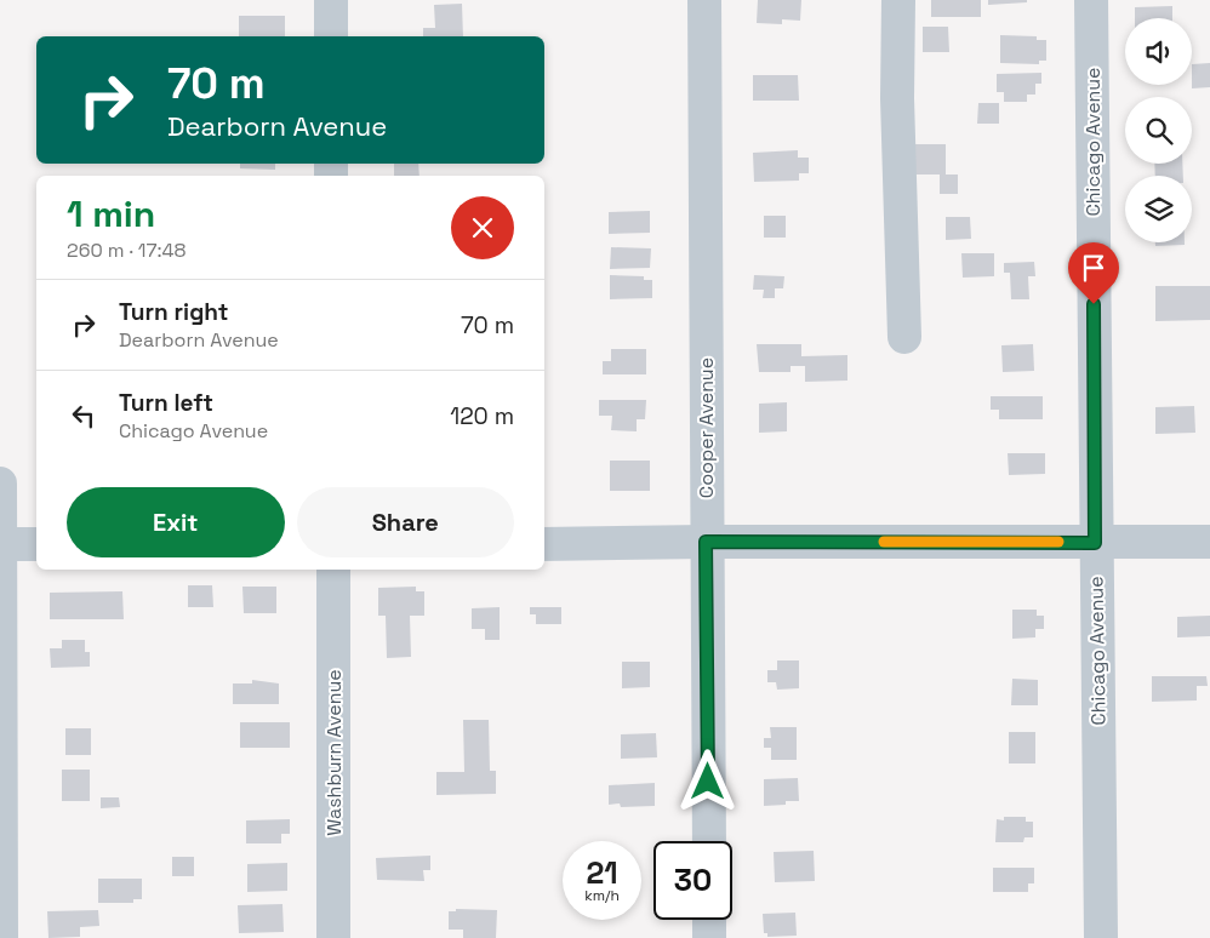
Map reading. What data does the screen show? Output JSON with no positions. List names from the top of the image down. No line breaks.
{"streets":{"street":["Chicago Avenue","Cooper Avenue","Washburn Avenue"]},"page":{"turn":["70 m","Dearborn Avenue"],"heading":["1 min","260 m · 17:48"],"list":[{"name":"Turn right","note":"Dearborn Avenue","value":"70 m"},{"name":"Turn left","note":"Chicago Avenue","value":"120 m"}],"buttons":["Exit","Share"],"speed":"21 km/h","limit":"30"}}
